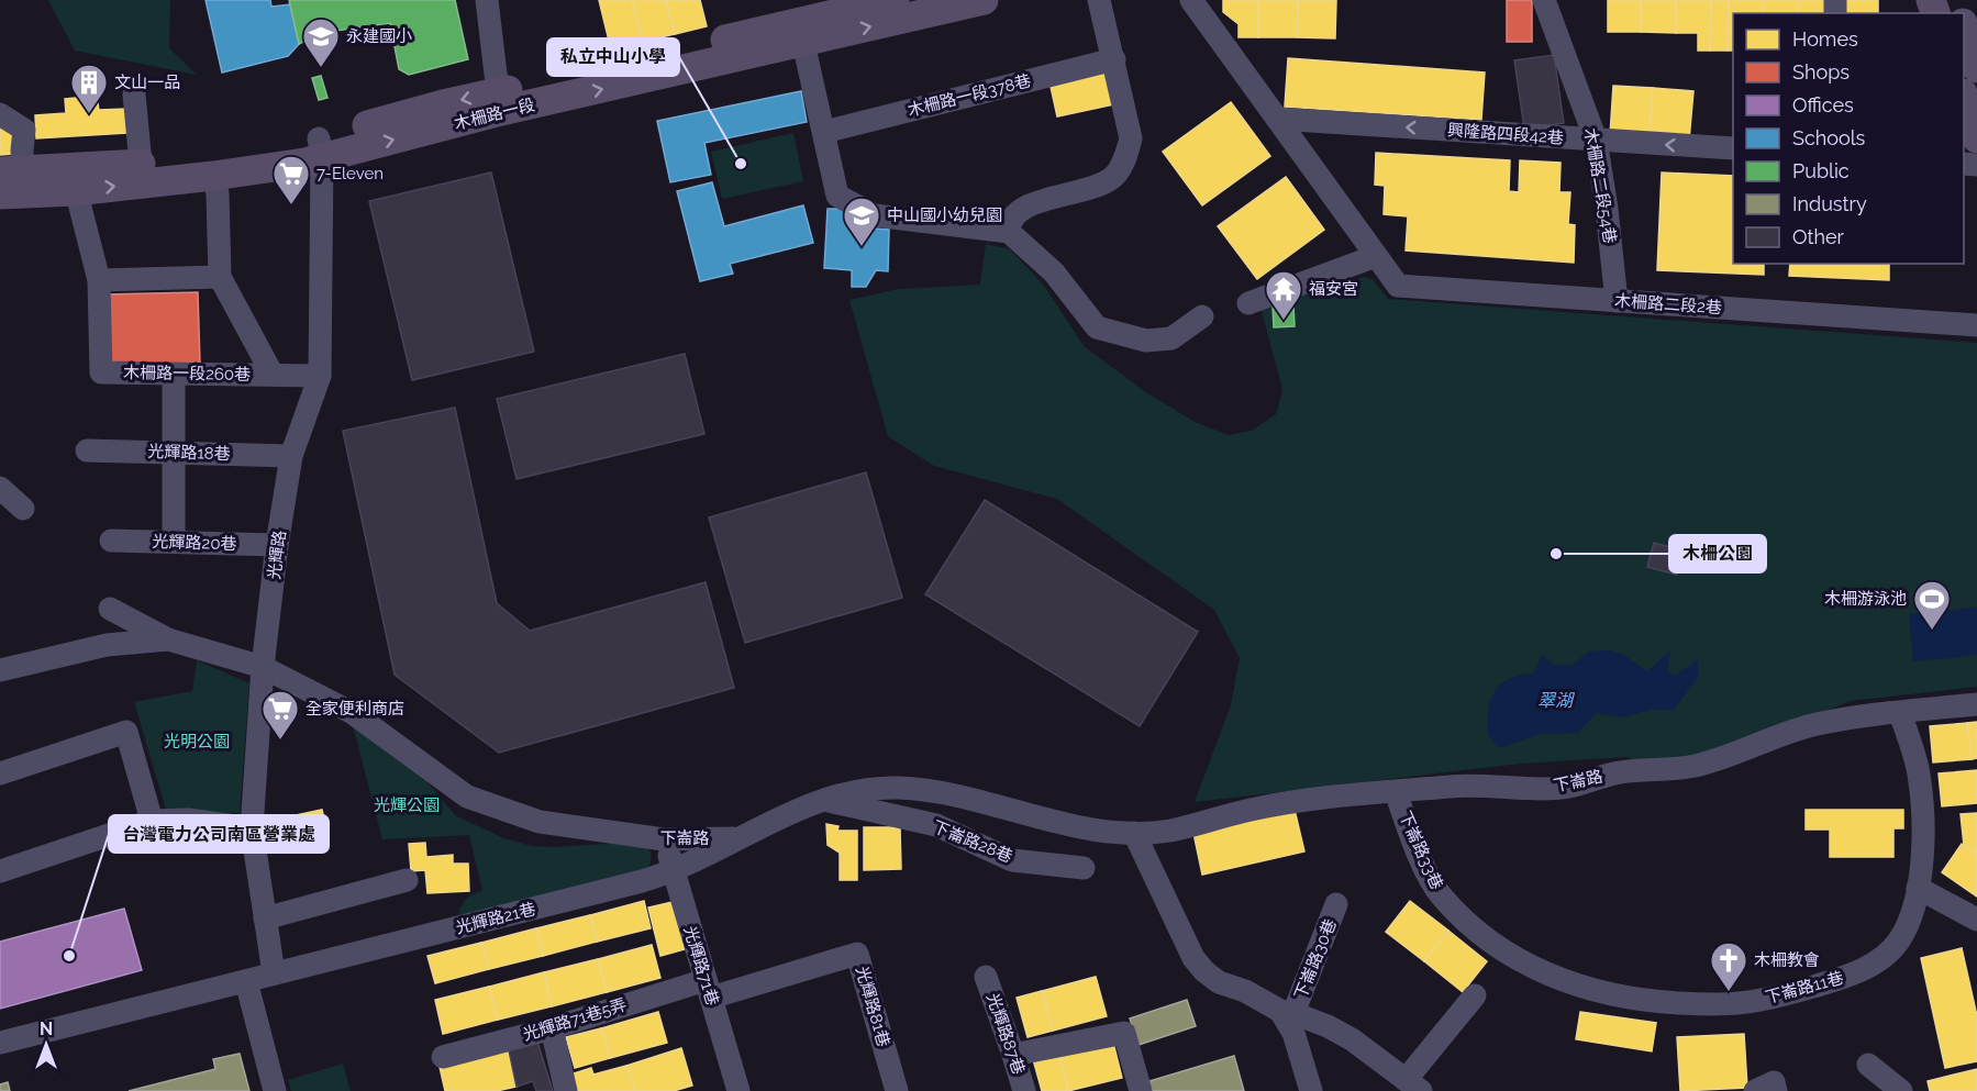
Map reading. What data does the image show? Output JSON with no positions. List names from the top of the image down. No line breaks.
{"streets":{"main road":["木柵路一段"],"street":["木柵路一段378巷","興隆路四段42巷","木柵路二段54巷","木柵路二段2巷","木柵路一段260巷","光輝路18巷","光輝路20巷","光輝路","下崙路","下崙路28巷","下崙路33巷","光輝路21巷","下崙路30巷","光輝路71巷","下崙路11巷","光輝路81巷","光輝路71巷5弄","光輝路87巷"]},"crossings":[["木柵路一段","木柵路一段260巷"],["木柵路一段","光輝路"],["興隆路四段42巷","木柵路二段54巷"],["興隆路四段42巷","木柵路二段2巷"],["木柵路二段54巷","木柵路二段2巷"],["木柵路一段260巷","光輝路"],["光輝路18巷","光輝路"],["光輝路20巷","光輝路"],["光輝路","下崙路"],["光輝路","光輝路21巷"],["下崙路","下崙路28巷"],["下崙路","下崙路33巷"],["下崙路","光輝路21巷"],["下崙路","光輝路71巷"],["下崙路","下崙路11巷"],["下崙路33巷","下崙路11巷"],["光輝路21巷","光輝路71巷"],["光輝路71巷","光輝路81巷"],["光輝路71巷","光輝路71巷5弄"],["光輝路81巷","光輝路71巷5弄"]],"one_way":["興隆路四段42巷"],"water":["翠湖"],"parks":["光明公園","光輝公園"],"places":{"school or university":["永建國小","中山國小幼兒園"],"building":["文山一品"],"other":["私立中山小學","木柵公園","台灣電力公司南區營業處"],"supermarket":["7-Eleven","全家便利商店"],"temple":["福安宮"],"sports":["木柵游泳池"],"church":["木柵教會"]},"legend":["Homes","Shops","Offices","Schools","Public","Industry","Other"],"north":"top"}
